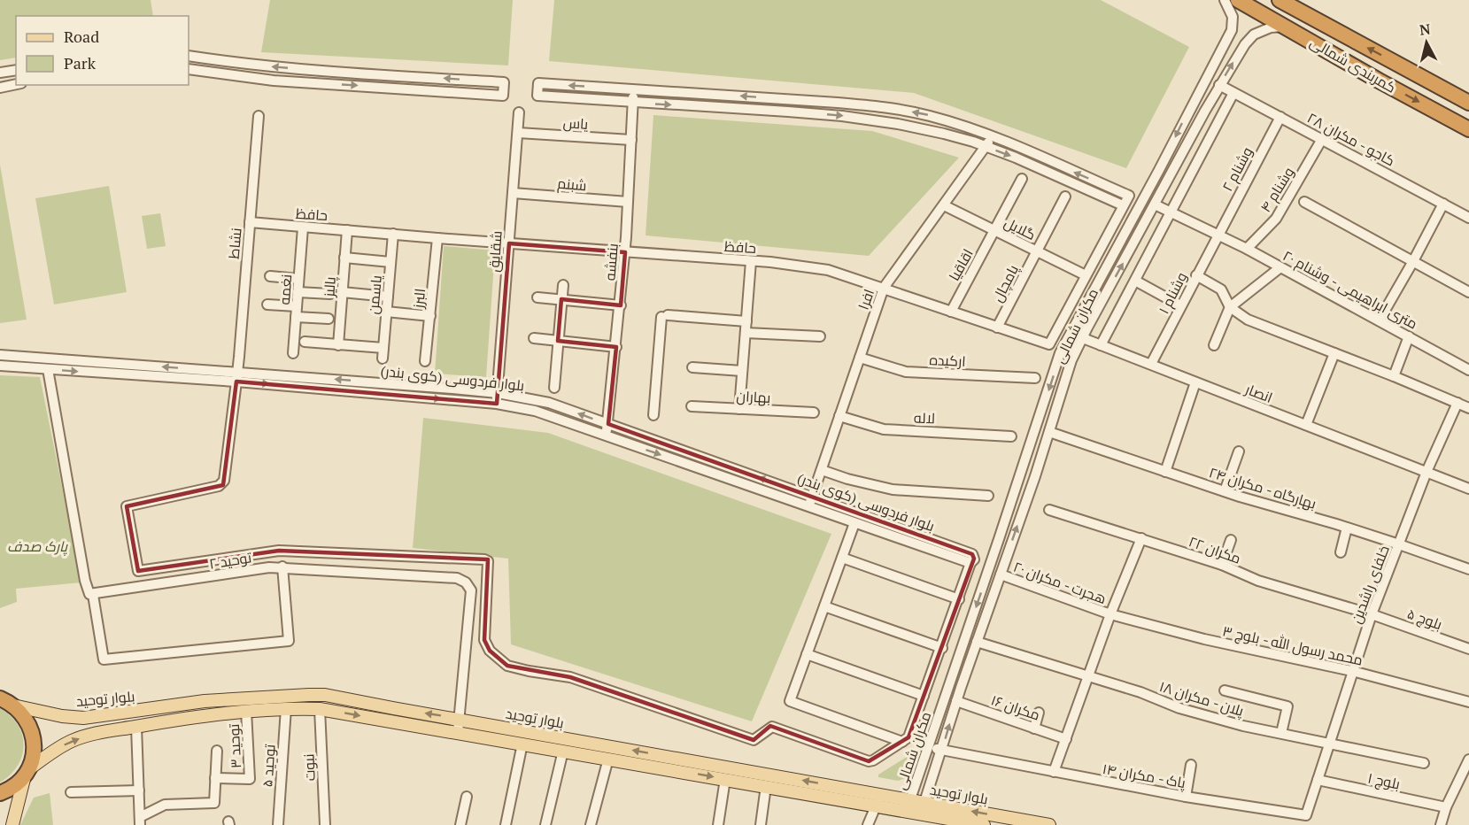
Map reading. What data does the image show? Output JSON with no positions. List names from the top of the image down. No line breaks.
{"streets":{"highway":["کمربندی شمالی"],"main road":["بلوار توحید"],"street":["یاس","کاجو - مکران ۲۸","وشنام ۲","شبنم","وشنام ۴","حافظ","گلایل","نشاط","شقایق","بنفشه","اقاقیا","پامچال","پالیز","نغمه","۲۰ متری ابراهیمی - وشنام","وشنام ۱","یاسمن","البرز","افرا","مکران شمالی","ارکیده","بلوار فردوسی (کوی بندر)","انصار","بهاران","لاله","بهارگاه - مکران ۲۴","مکران ۲۲","توحید ۲","هجرت - مکران ۲۰","خلفای راشدین","بلوچ ۵","محمد رسول الله - بلوچ ۳","پلان - مکران ۱۸","مکران ۱۶","توحید ۳","توحید ۵","نبوت","پاک - مکران ۱۴","بلوچ ۱"]},"crossings":[["کمربندی شمالی","مکران شمالی"],["یاس","شقایق"],["یاس","بنفشه"],["کاجو - مکران ۲۸","وشنام ۲"],["کاجو - مکران ۲۸","وشنام ۴"],["کاجو - مکران ۲۸","مکران شمالی"],["وشنام ۲","۲۰ متری ابراهیمی - وشنام"],["وشنام ۲","وشنام ۱"],["شبنم","شقایق"],["شبنم","بنفشه"],["وشنام ۴","۲۰ متری ابراهیمی - وشنام"],["حافظ","گلایل"],["حافظ","نشاط"],["حافظ","شقایق"],["حافظ","بنفشه"],["حافظ","اقاقیا"],["حافظ","پامچال"],["حافظ","پالیز"],["حافظ","نغمه"],["حافظ","یاسمن"],["حافظ","البرز"],["حافظ","افرا"],["گلایل","اقاقیا"],["گلایل","پامچال"],["گلایل","افرا"],["نشاط","بلوار فردوسی (کوی بندر)"],["شقایق","بلوار فردوسی (کوی بندر)"],["بنفشه","بلوار فردوسی (کوی بندر)"],["۲۰ متری ابراهیمی - وشنام","وشنام ۱"],["۲۰ متری ابراهیمی - وشنام","مکران شمالی"],["وشنام ۱","انصار"],["افرا","ارکیده"],["افرا","بلوار فردوسی (کوی بندر)"],["افرا","لاله"],["مکران شمالی","انصار"],["مکران شمالی","بهارگاه - مکران ۲۴"],["مکران شمالی","هجرت - مکران ۲۰"],["مکران شمالی","بلوار توحید"],["مکران شمالی","پلان - مکران ۱۸"],["مکران شمالی","مکران ۱۶"],["مکران شمالی","پاک - مکران ۱۴"],["انصار","خلفای راشدین"],["بهارگاه - مکران ۲۴","خلفای راشدین"],["مکران ۲۲","خلفای راشدین"],["مکران ۲۲","بلوچ ۵"],["توحید ۲","بلوار توحید"],["هجرت - مکران ۲۰","محمد رسول الله - بلوچ ۳"],["خلفای راشدین","بلوچ ۵"],["خلفای راشدین","محمد رسول الله - بلوچ ۳"],["خلفای راشدین","پلان - مکران ۱۸"],["خلفای راشدین","پاک - مکران ۱۴"],["خلفای راشدین","بلوچ ۱"],["بلوار توحید","توحید ۳"],["بلوار توحید","توحید ۵"],["بلوار توحید","نبوت"],["پاک - مکران ۱۴","بلوچ ۱"]],"parks":["پارک صدف"],"legend":["Road","Park"],"north":"top"}
